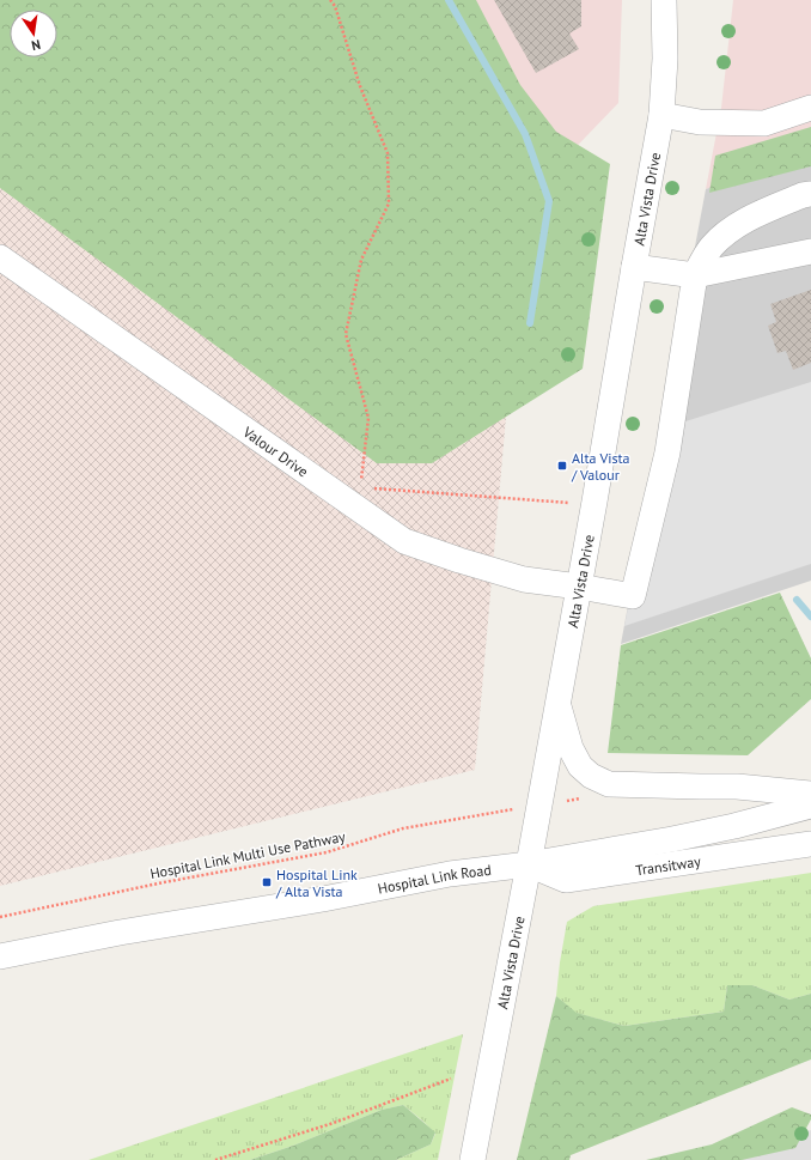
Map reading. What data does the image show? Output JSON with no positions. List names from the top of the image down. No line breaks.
{"streets":{"street":["Alta Vista Drive","Valour Drive","Transitway","Hospital Link Road"],"path":["Hospital Link Multi Use Pathway"]},"crossings":[["Alta Vista Drive","Valour Drive"],["Alta Vista Drive","Transitway"],["Alta Vista Drive","Hospital Link Road"],["Transitway","Hospital Link Road"]],"places":{"transit":["Alta Vista / Valour","Hospital Link / Alta Vista"]},"north":"bottom"}
